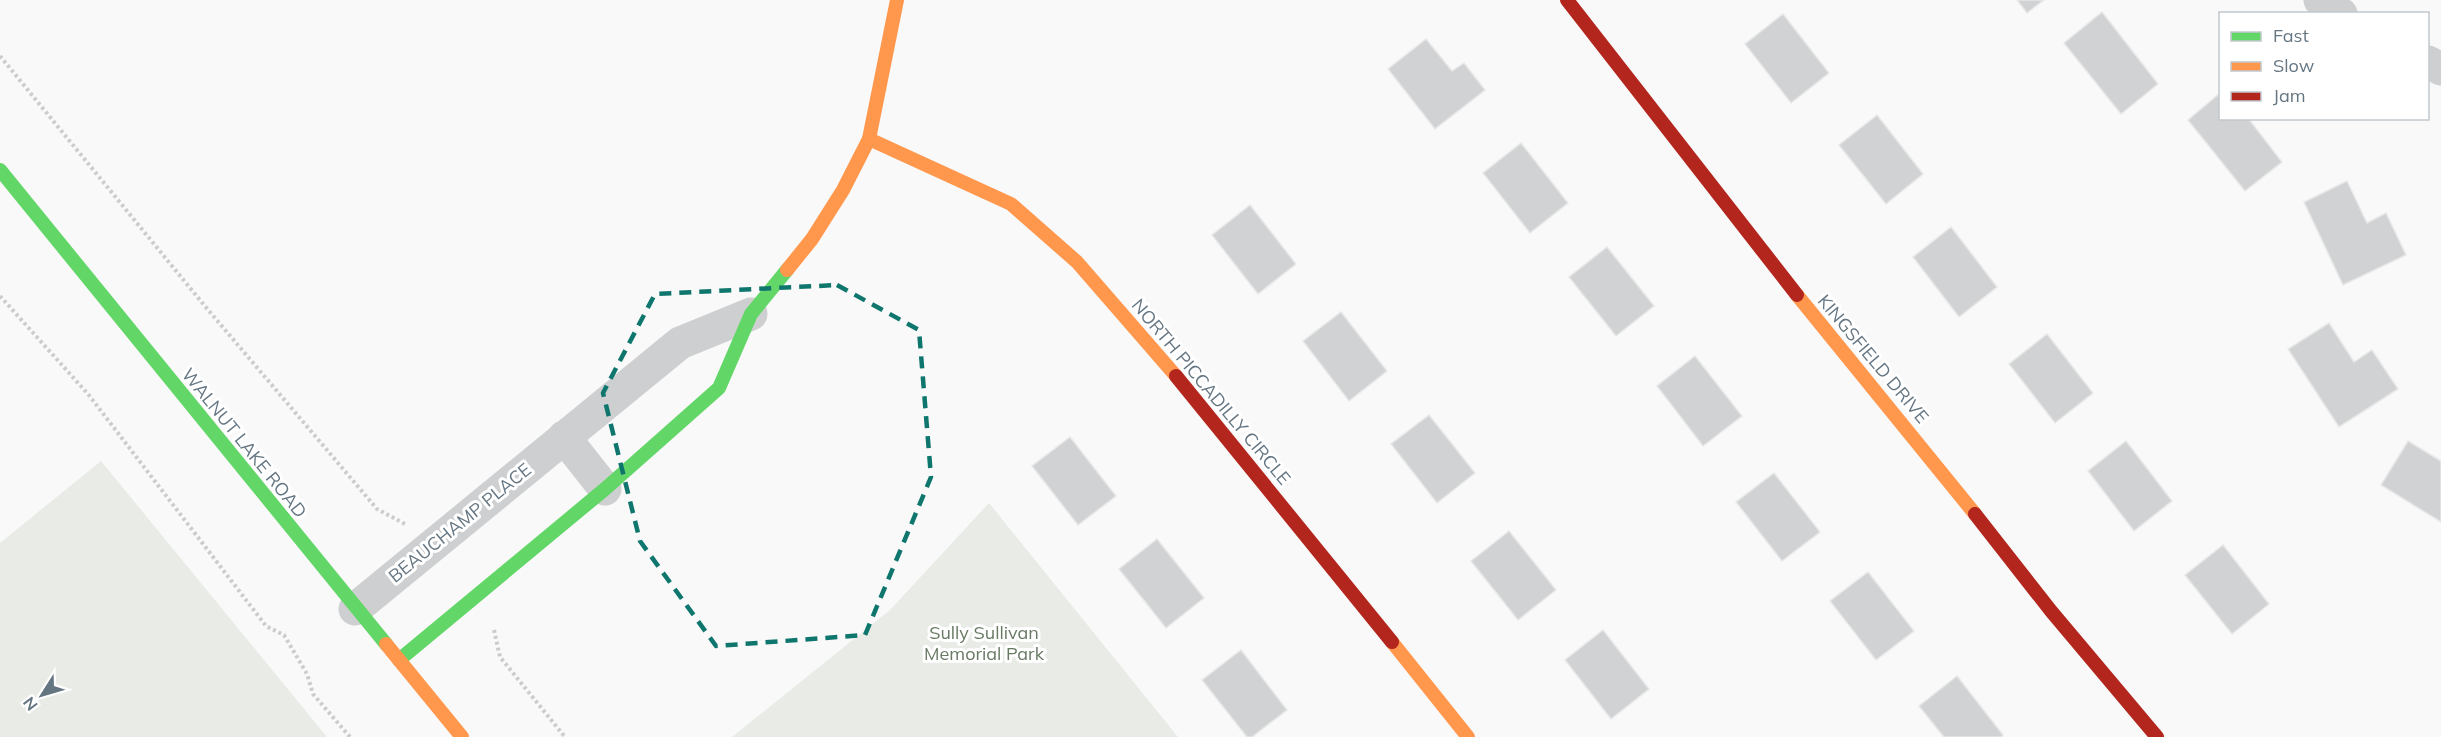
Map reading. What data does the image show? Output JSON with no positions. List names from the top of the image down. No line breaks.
{"streets":{"street":["KINGSFIELD DRIVE","NORTH PICCADILLY CIRCLE","WALNUT LAKE ROAD","BEAUCHAMP PLACE"]},"crossings":[["NORTH PICCADILLY CIRCLE","BEAUCHAMP PLACE"],["WALNUT LAKE ROAD","BEAUCHAMP PLACE"]],"parks":["Sully Sullivan Memorial Park"],"legend":["Fast","Slow","Jam"],"north":"bottom left"}
